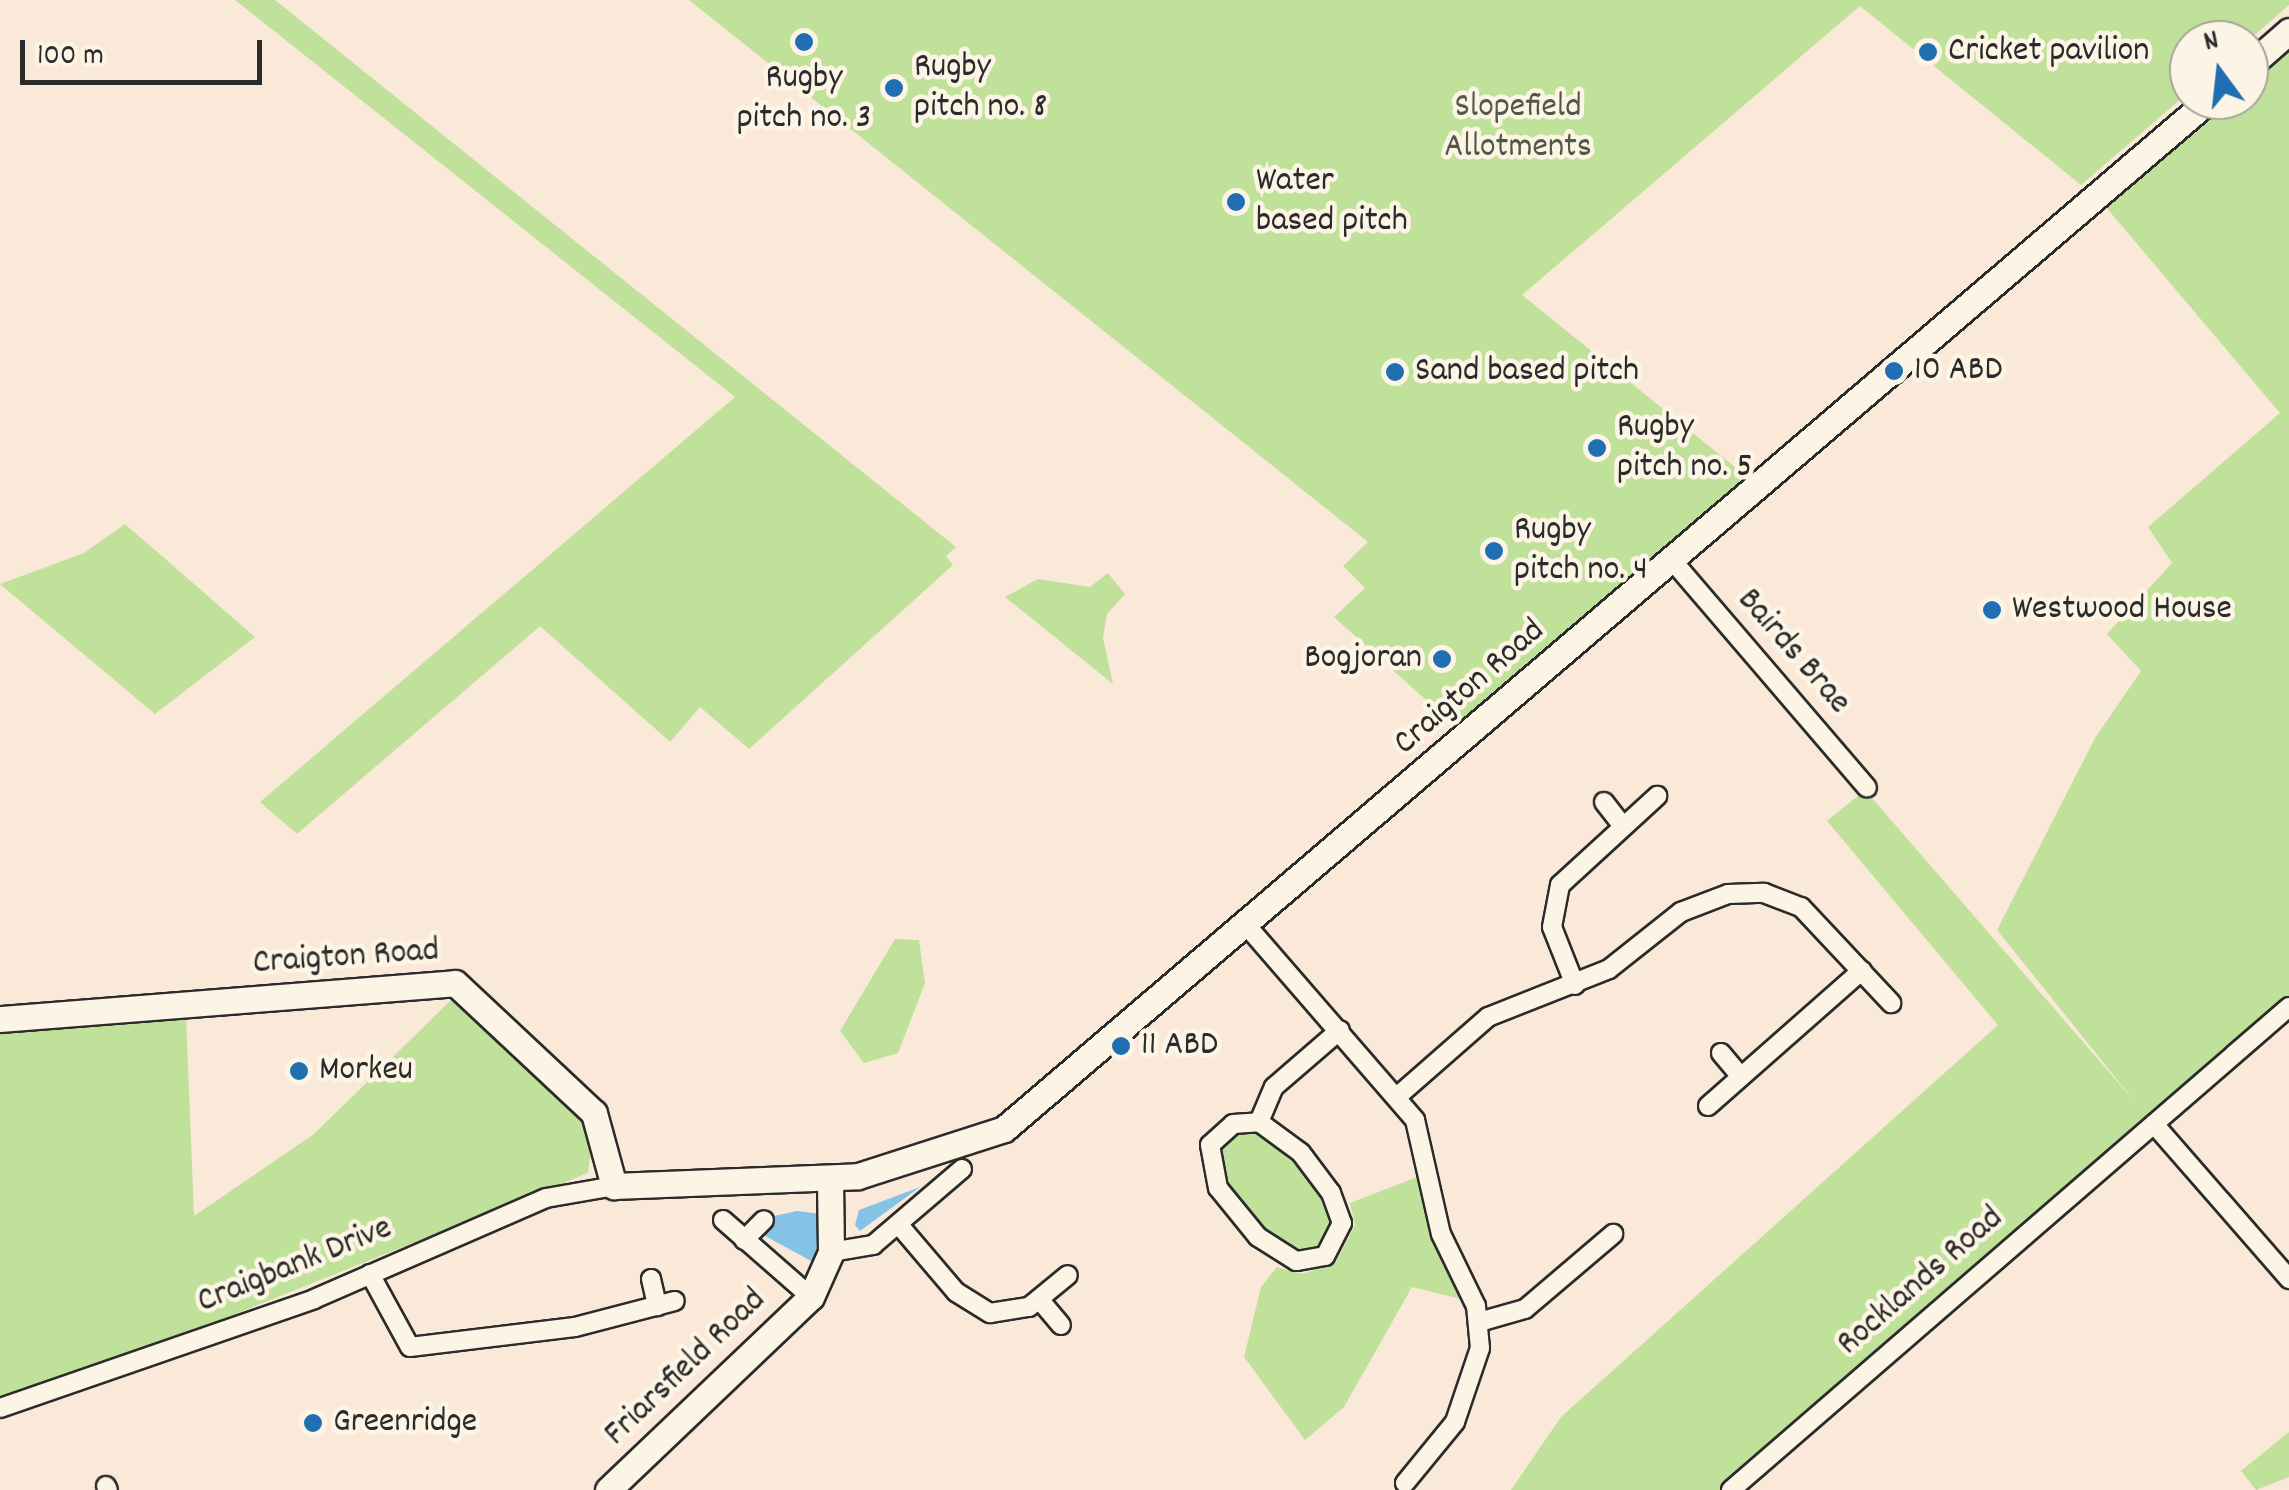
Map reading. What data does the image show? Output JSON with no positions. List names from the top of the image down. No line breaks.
{"streets":{"street":["Bairds Brae","Craigton Road","Craigbank Drive","Rocklands Road","Friarsfield Road"]},"crossings":[["Bairds Brae","Craigton Road"],["Craigton Road","Craigbank Drive"]],"parks":["Slopefield Allotments"],"places":["Rugby pitch no. 3","Cricket pavilion","Rugby pitch no. 8","Water based pitch","10 ABD","Sand based pitch","Rugby pitch no. 5","Rugby pitch no. 4","Westwood House","Bogjoran","11 ABD","Morkeu","Greenridge"],"scale_bar":"100 m","north":"top"}
